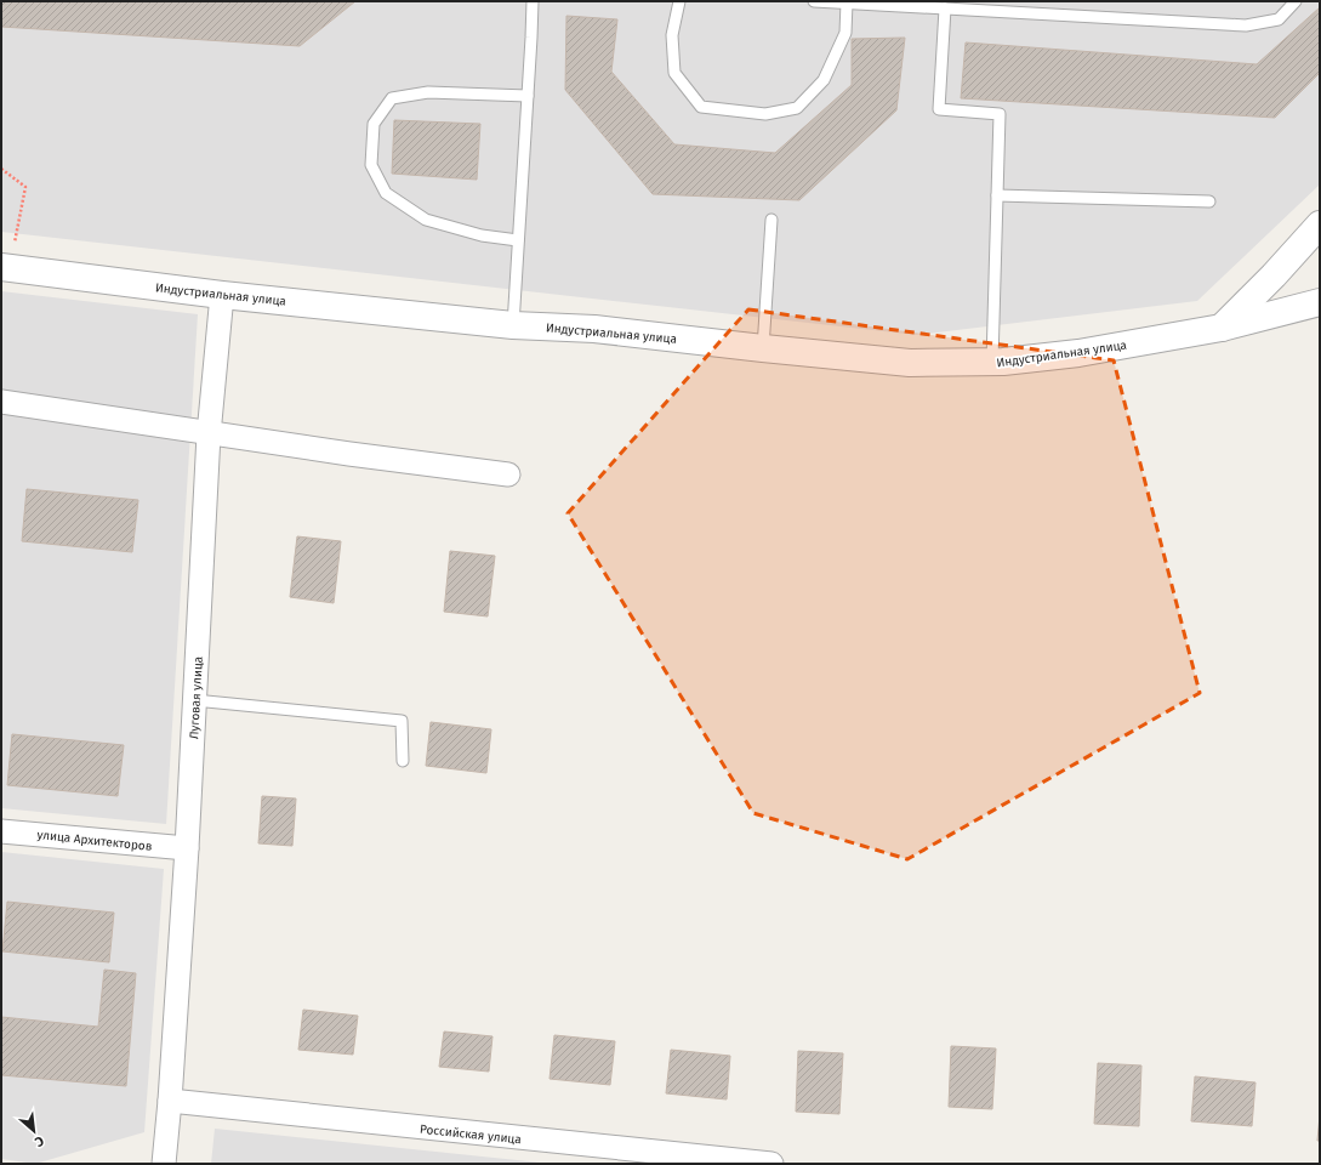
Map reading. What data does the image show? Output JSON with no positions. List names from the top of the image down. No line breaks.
{"streets":{"street":["Индустриальная улица","Луговая улица","улица Архитекторов","Российская улица"]},"crossings":[["Индустриальная улица","Луговая улица"],["Луговая улица","улица Архитекторов"],["Луговая улица","Российская улица"]],"north":"bottom right"}
